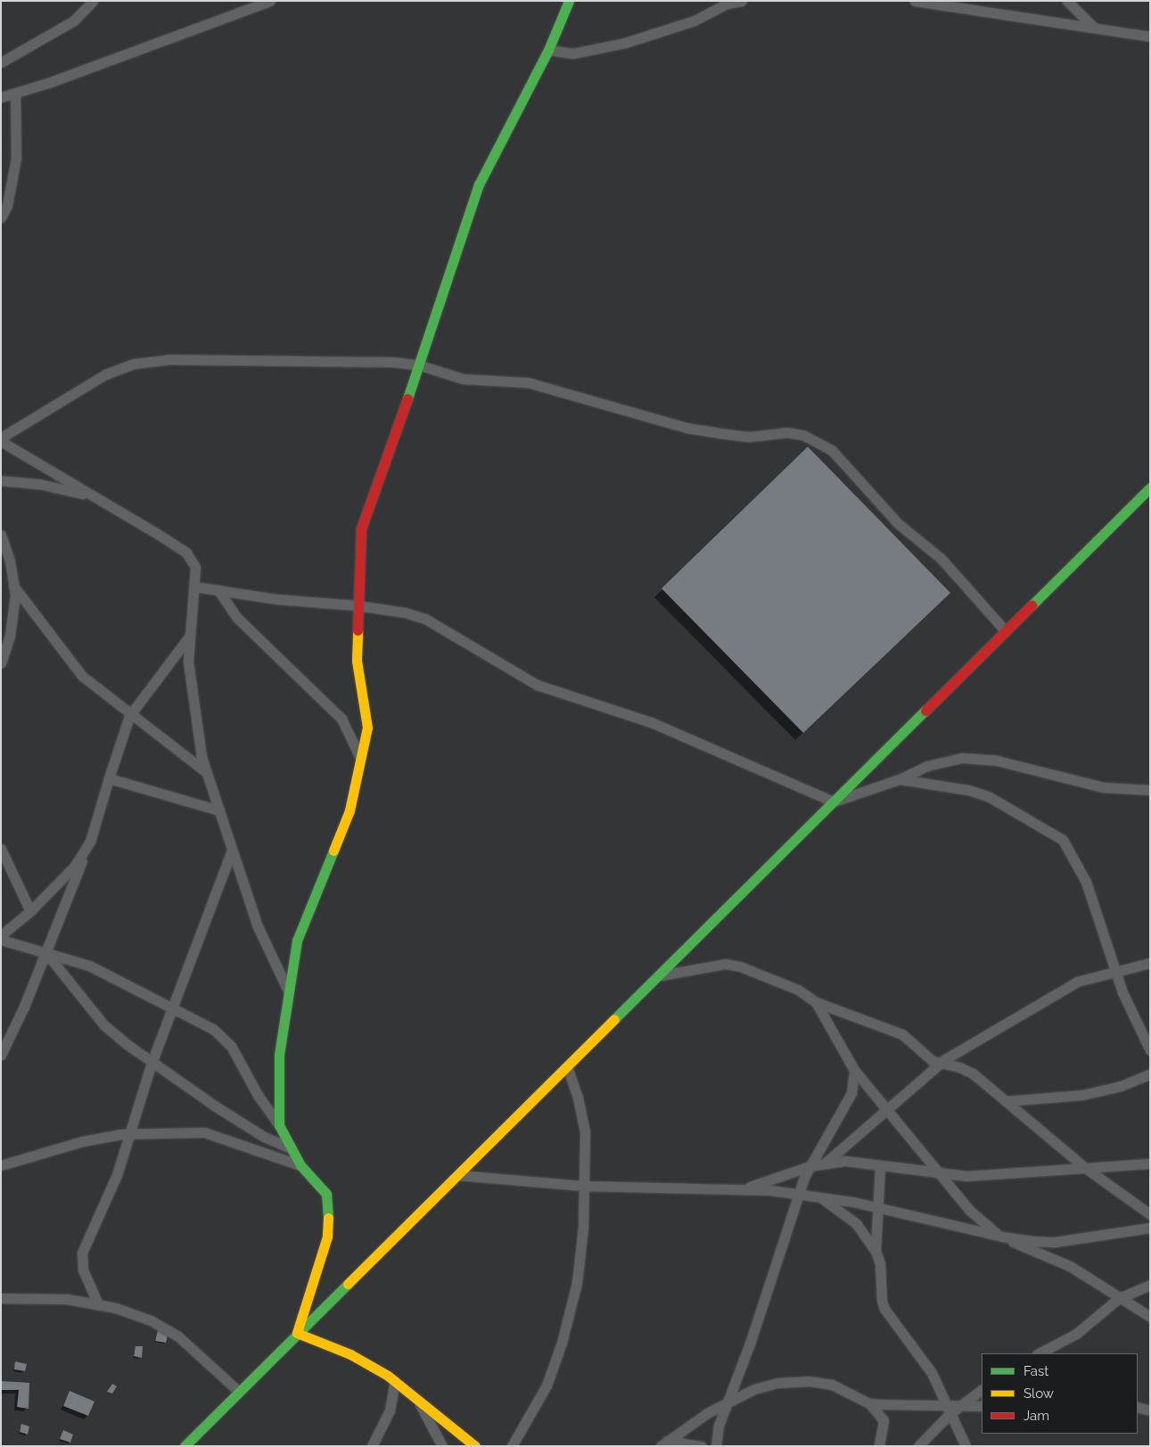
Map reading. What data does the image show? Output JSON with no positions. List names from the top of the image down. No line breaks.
{"legend":["Fast","Slow","Jam"]}
